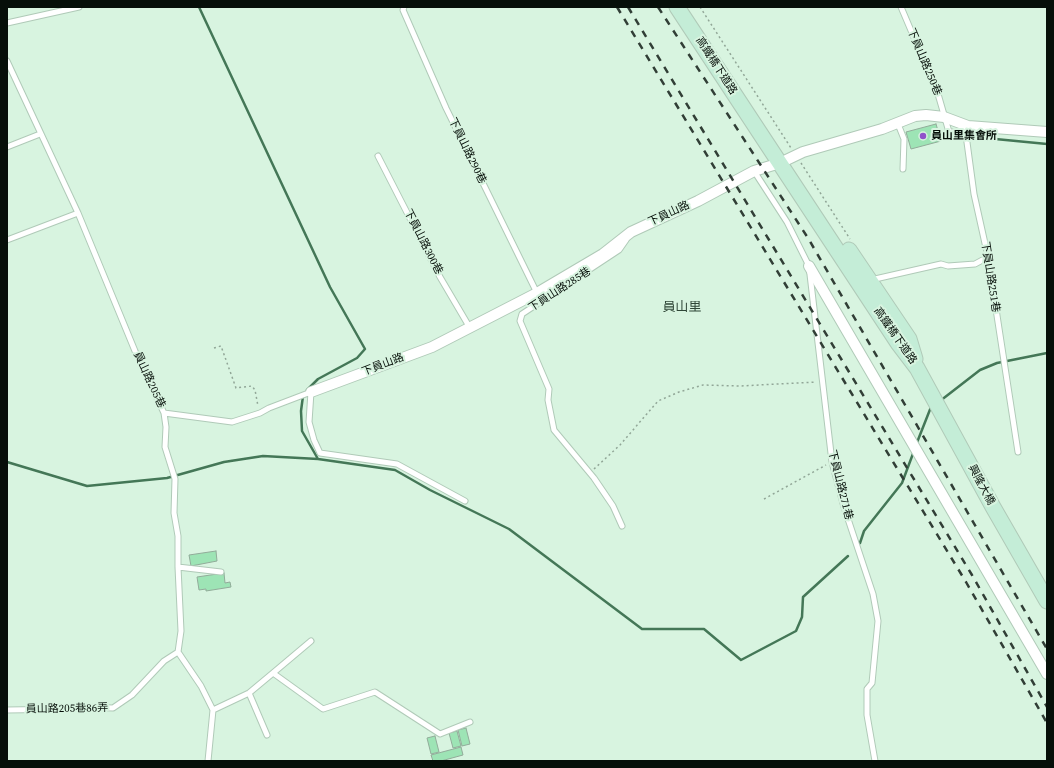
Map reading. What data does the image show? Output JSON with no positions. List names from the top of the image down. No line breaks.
{"streets":{"street":["高鐵橋下道路","下員山路","興隆大橋"],"lane":["下員山路250巷","下員山路290巷","下員山路300巷","下員山路251巷","下員山路285巷","員山路205巷","下員山路271巷","員山路205巷86弄"]},"crossings":[["下員山路250巷","下員山路"],["下員山路250巷","下員山路251巷"],["高鐵橋下道路","下員山路"],["高鐵橋下道路","興隆大橋"],["下員山路290巷","下員山路"],["下員山路","下員山路300巷"],["下員山路","下員山路251巷"],["下員山路","下員山路285巷"],["下員山路","下員山路271巷"],["員山路205巷","員山路205巷86弄"]],"districts":["員山里"],"places":["員山里集會所"]}
